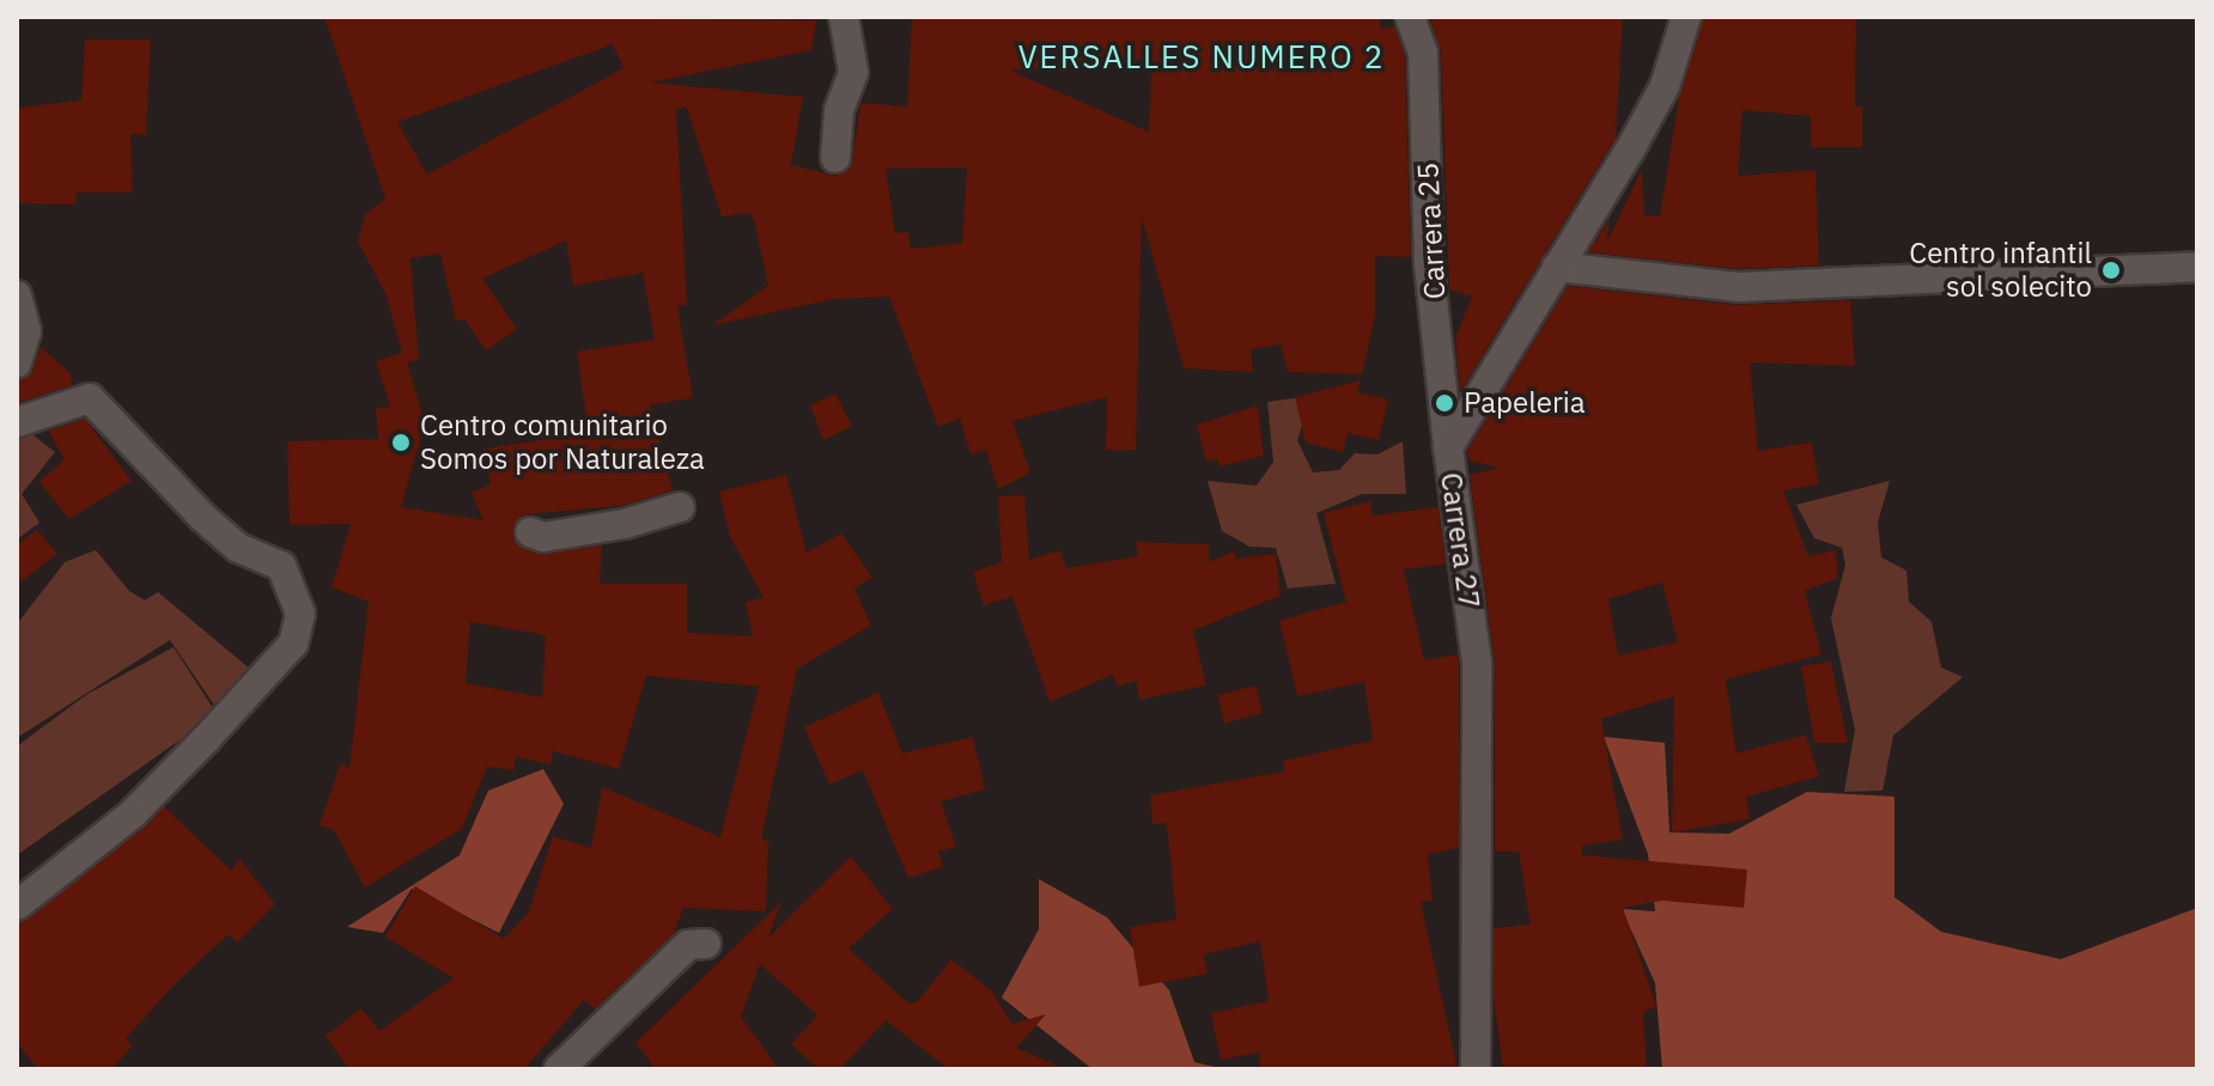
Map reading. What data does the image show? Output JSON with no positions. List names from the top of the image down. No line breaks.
{"streets":{"street":["Carrera 25","Carrera 27"]},"crossings":[["Carrera 25","Carrera 27"]],"districts":["VERSALLES NUMERO 2"],"places":["Centro infantil sol solecito","Papeleria","Centro comunitario Somos por Naturaleza"]}
